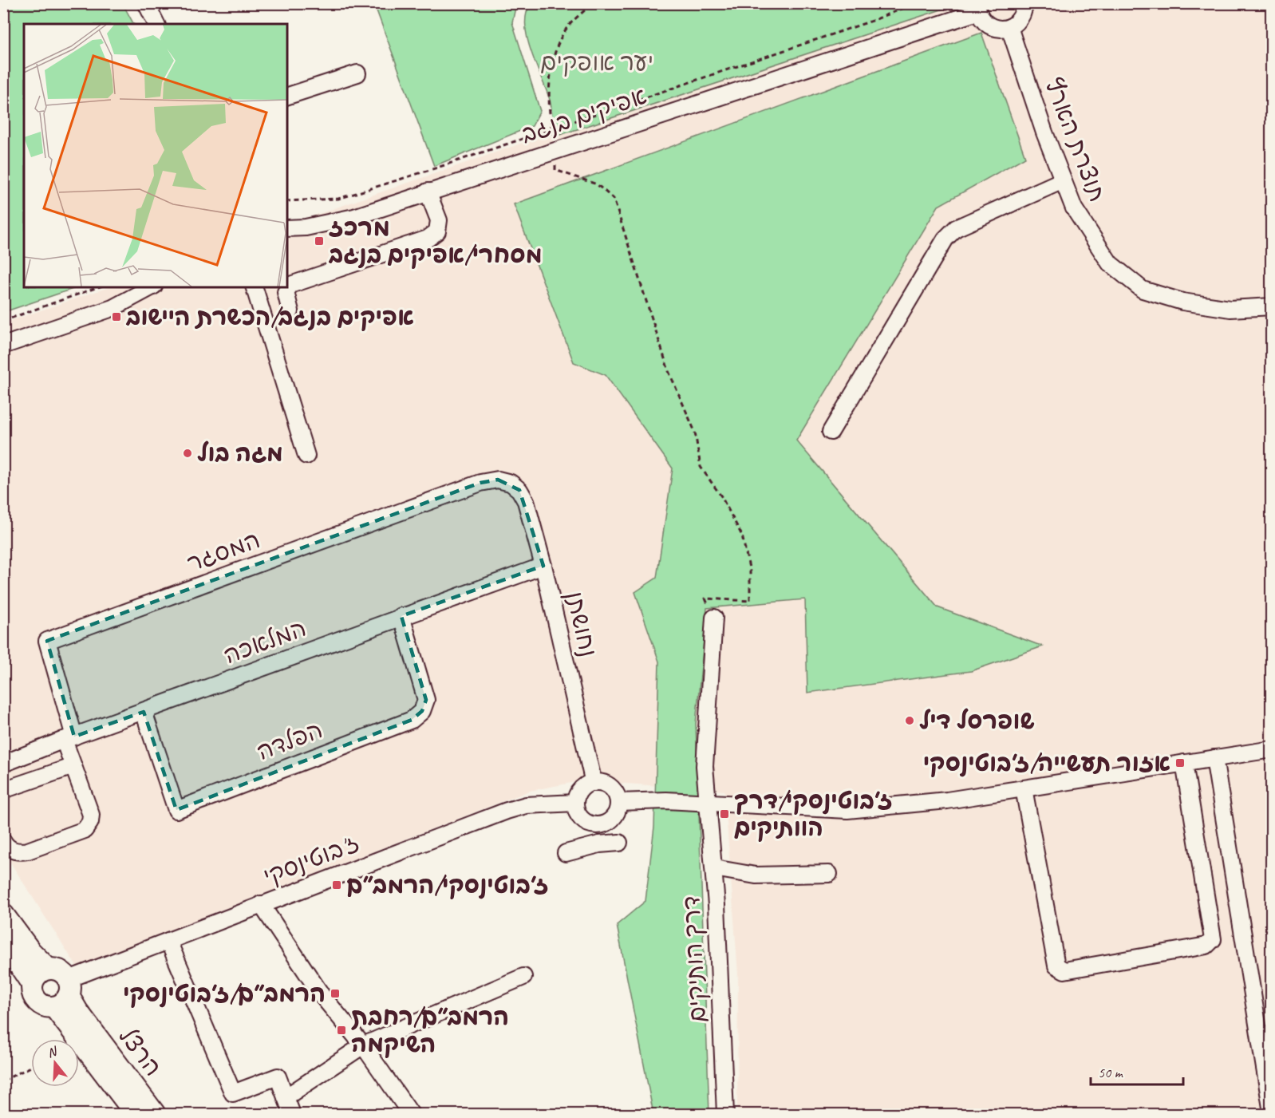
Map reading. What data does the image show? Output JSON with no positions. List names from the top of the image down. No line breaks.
{"streets":{"main road":["הרצל"],"street":["אפיקים בנגב","תוצרת הארץ","המסגר","נחושתן","המלאכה","הפלדה","ז'בוטינסקי","דרך הותיקים"]},"crossings":[["המסגר","נחושתן"],["המסגר","המלאכה"],["נחושתן","המלאכה"],["נחושתן","ז'בוטינסקי"],["המלאכה","הפלדה"],["ז'בוטינסקי","הרצל"]],"parks":["יער אופקים"],"places":{"transit":["מרכז מסחרי/אפיקים בנגב","אפיקים בנגב/הכשרת היישוב","אזור תעשייה/ז׳בוטינסקי","ז׳בוטינסקי/דרך הוותיקים","ז׳בוטינסקי/הרמב״ם","הרמב״ם/ז׳בוטינסקי","הרמב״ם/רחבת השיקמה"],"other":["מגה בול","שופרסל דיל"]},"scale_bar":"50 m","north":"top"}
